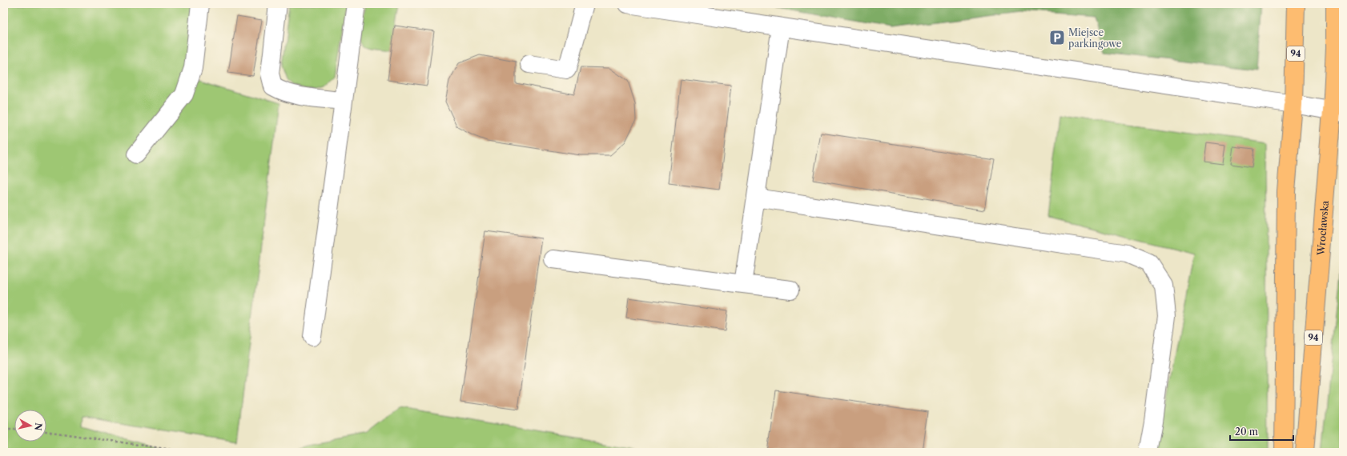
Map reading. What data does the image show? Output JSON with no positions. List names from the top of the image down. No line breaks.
{"streets":{"main road":["94","Wrocławska"]},"places":{"parking":["Miejsce parkingowe"]},"scale_bar":"20 m","north":"right"}
